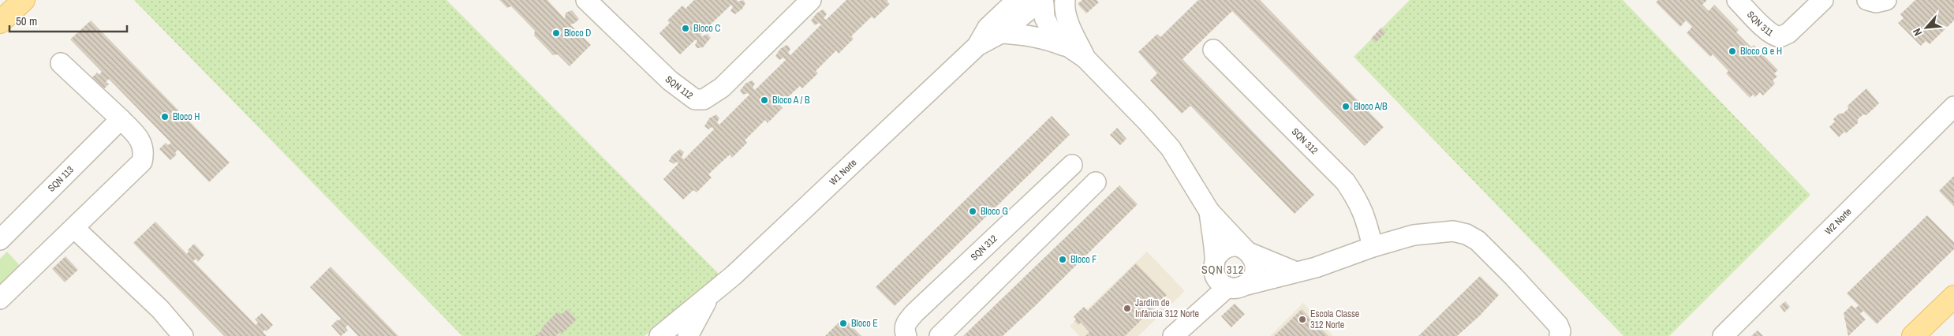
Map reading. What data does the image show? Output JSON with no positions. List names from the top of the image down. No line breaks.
{"streets":{"street":["SQN 311","SQN 112","SQN 312","W1 Norte","SQN 113","W2 Norte"]},"districts":["SQN 312"],"places":["Bloco C","Bloco D","Bloco G e H","Bloco A / B","Bloco A/B","Bloco H","Bloco G","Bloco F","Jardim de Infância 312 Norte","Escola Classe 312 Norte","Bloco E"],"scale_bar":"50 m","north":"bottom left"}
